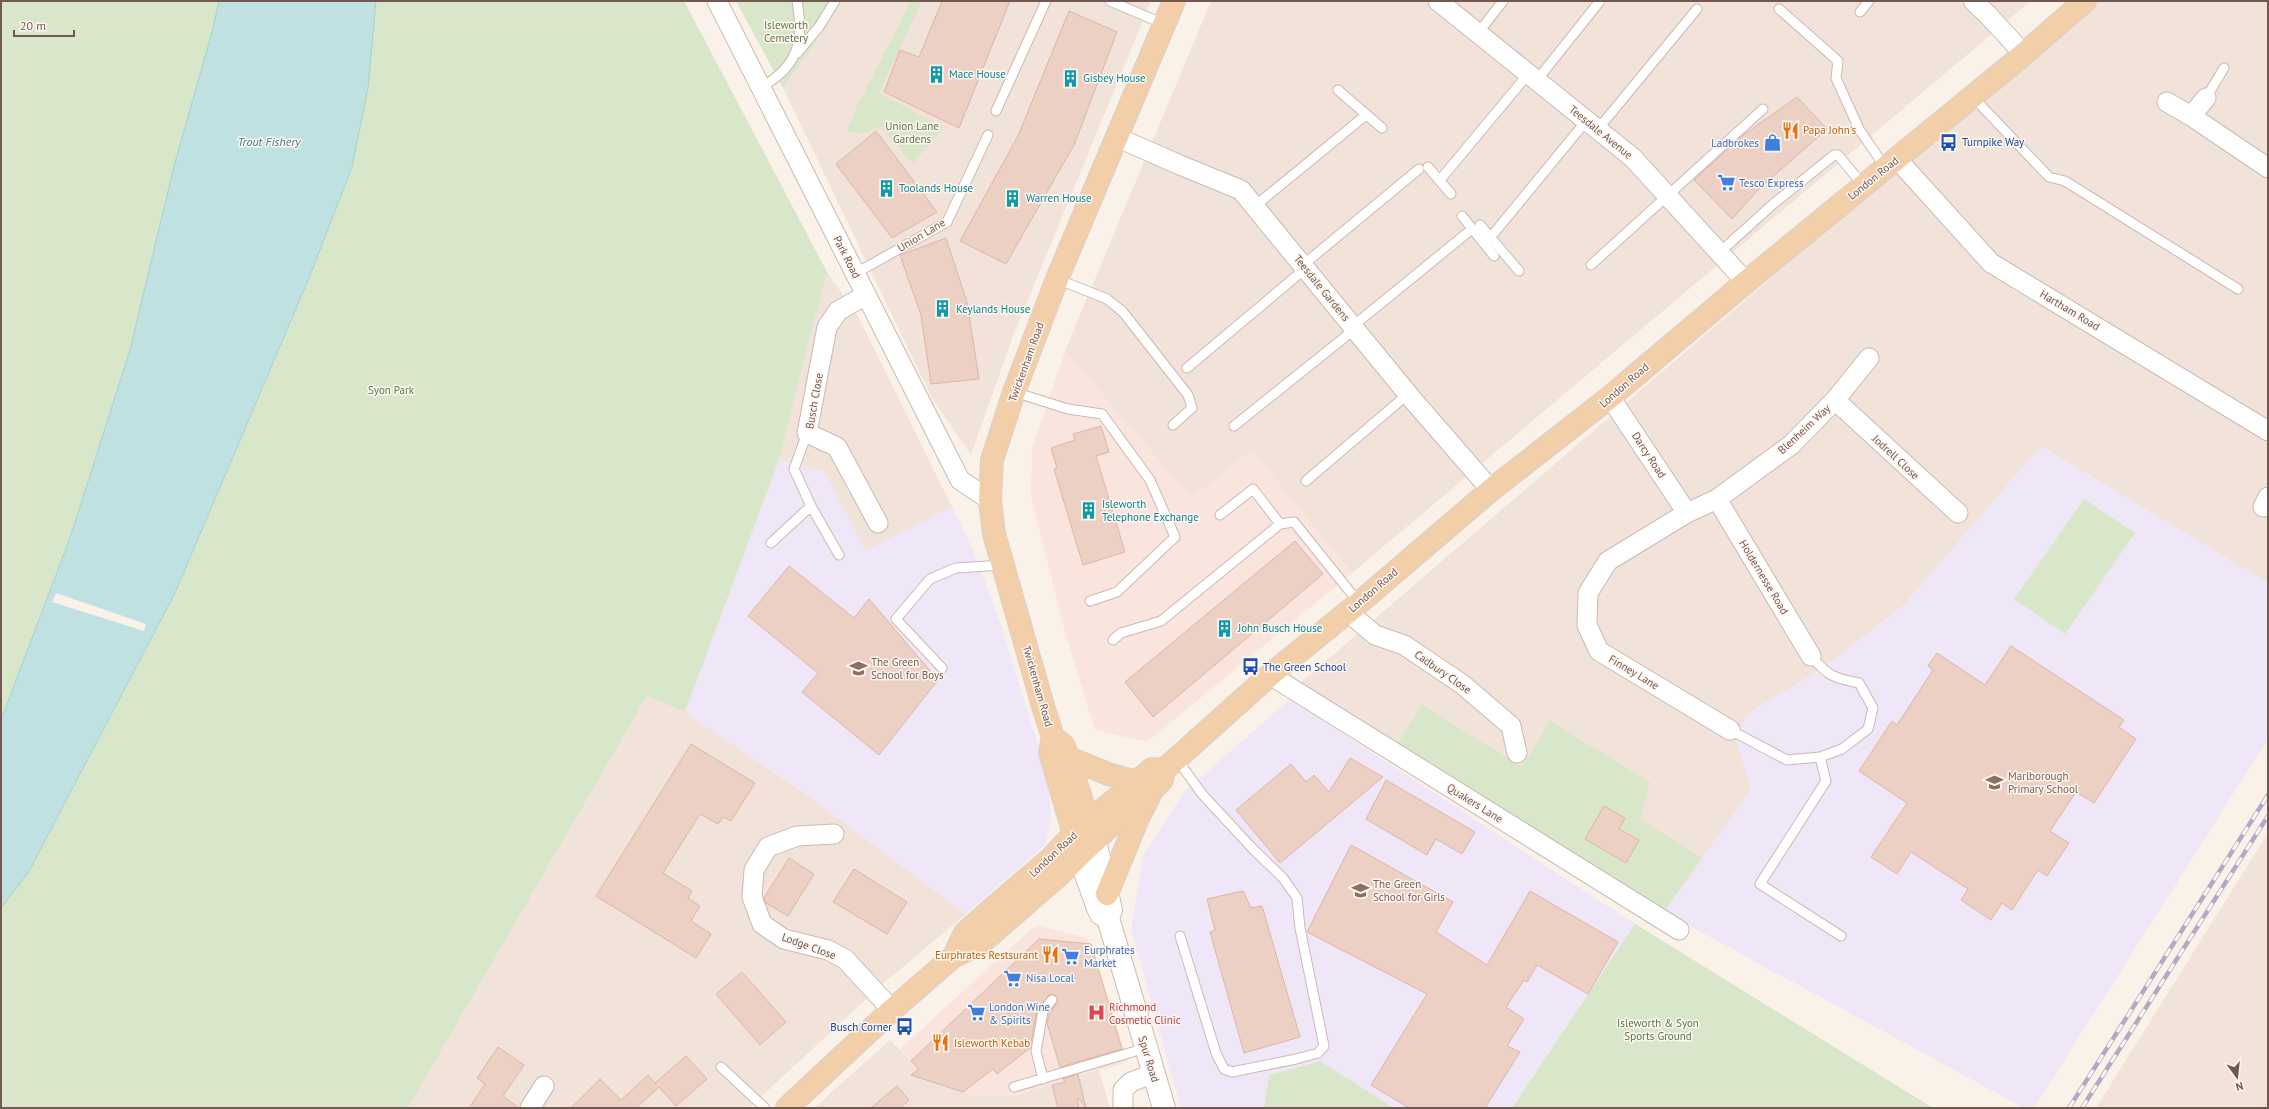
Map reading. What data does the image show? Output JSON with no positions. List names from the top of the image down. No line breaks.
{"streets":{"main road":["London Road","Twickenham Road","Spur Road"],"street":["Teesdale Avenue","Park Road","Teesdale Gardens","Hartham Road","Busch Close","Blenheim Way","Darcy Road","Jodrell Close","Holdernesse Road","Cadbury Close","Finney Lane","Quakers Lane","Lodge Close"],"lane":["Union Lane"]},"crossings":[["Teesdale Avenue","London Road"],["London Road","Teesdale Gardens"],["London Road","Hartham Road"],["London Road","Twickenham Road"],["London Road","Darcy Road"],["London Road","Cadbury Close"],["London Road","Quakers Lane"],["London Road","Lodge Close"],["London Road","Spur Road"],["Union Lane","Park Road"],["Park Road","Twickenham Road"],["Park Road","Busch Close"],["Teesdale Gardens","Twickenham Road"],["Twickenham Road","Spur Road"],["Blenheim Way","Darcy Road"],["Blenheim Way","Jodrell Close"],["Blenheim Way","Holdernesse Road"],["Blenheim Way","Finney Lane"],["Darcy Road","Finney Lane"]],"water":["Trout Fishery"],"parks":["Isleworth Cemetery","Union Lane Gardens","Syon Park","Isleworth & Syon Sports Ground"],"places":{"building":["Mace House","Gisbey House","Toolands House","Warren House","Keylands House","Isleworth Telephone Exchange","John Busch House"],"restaurant":["Papa John's","Eurphrates Restsurant","Isleworth Kebab"],"bus stop":["Turnpike Way","The Green School","Busch Corner"],"shop":["Ladbrokes"],"supermarket":["Tesco Express","Eurphrates Market","Nisa Local","London Wine & Spirits"],"school or university":["The Green School for Boys","Marlborough Primary School","The Green School for Girls"],"hospital":["Richmond Cosmetic Clinic"]},"scale_bar":"20 m","north":"bottom"}
